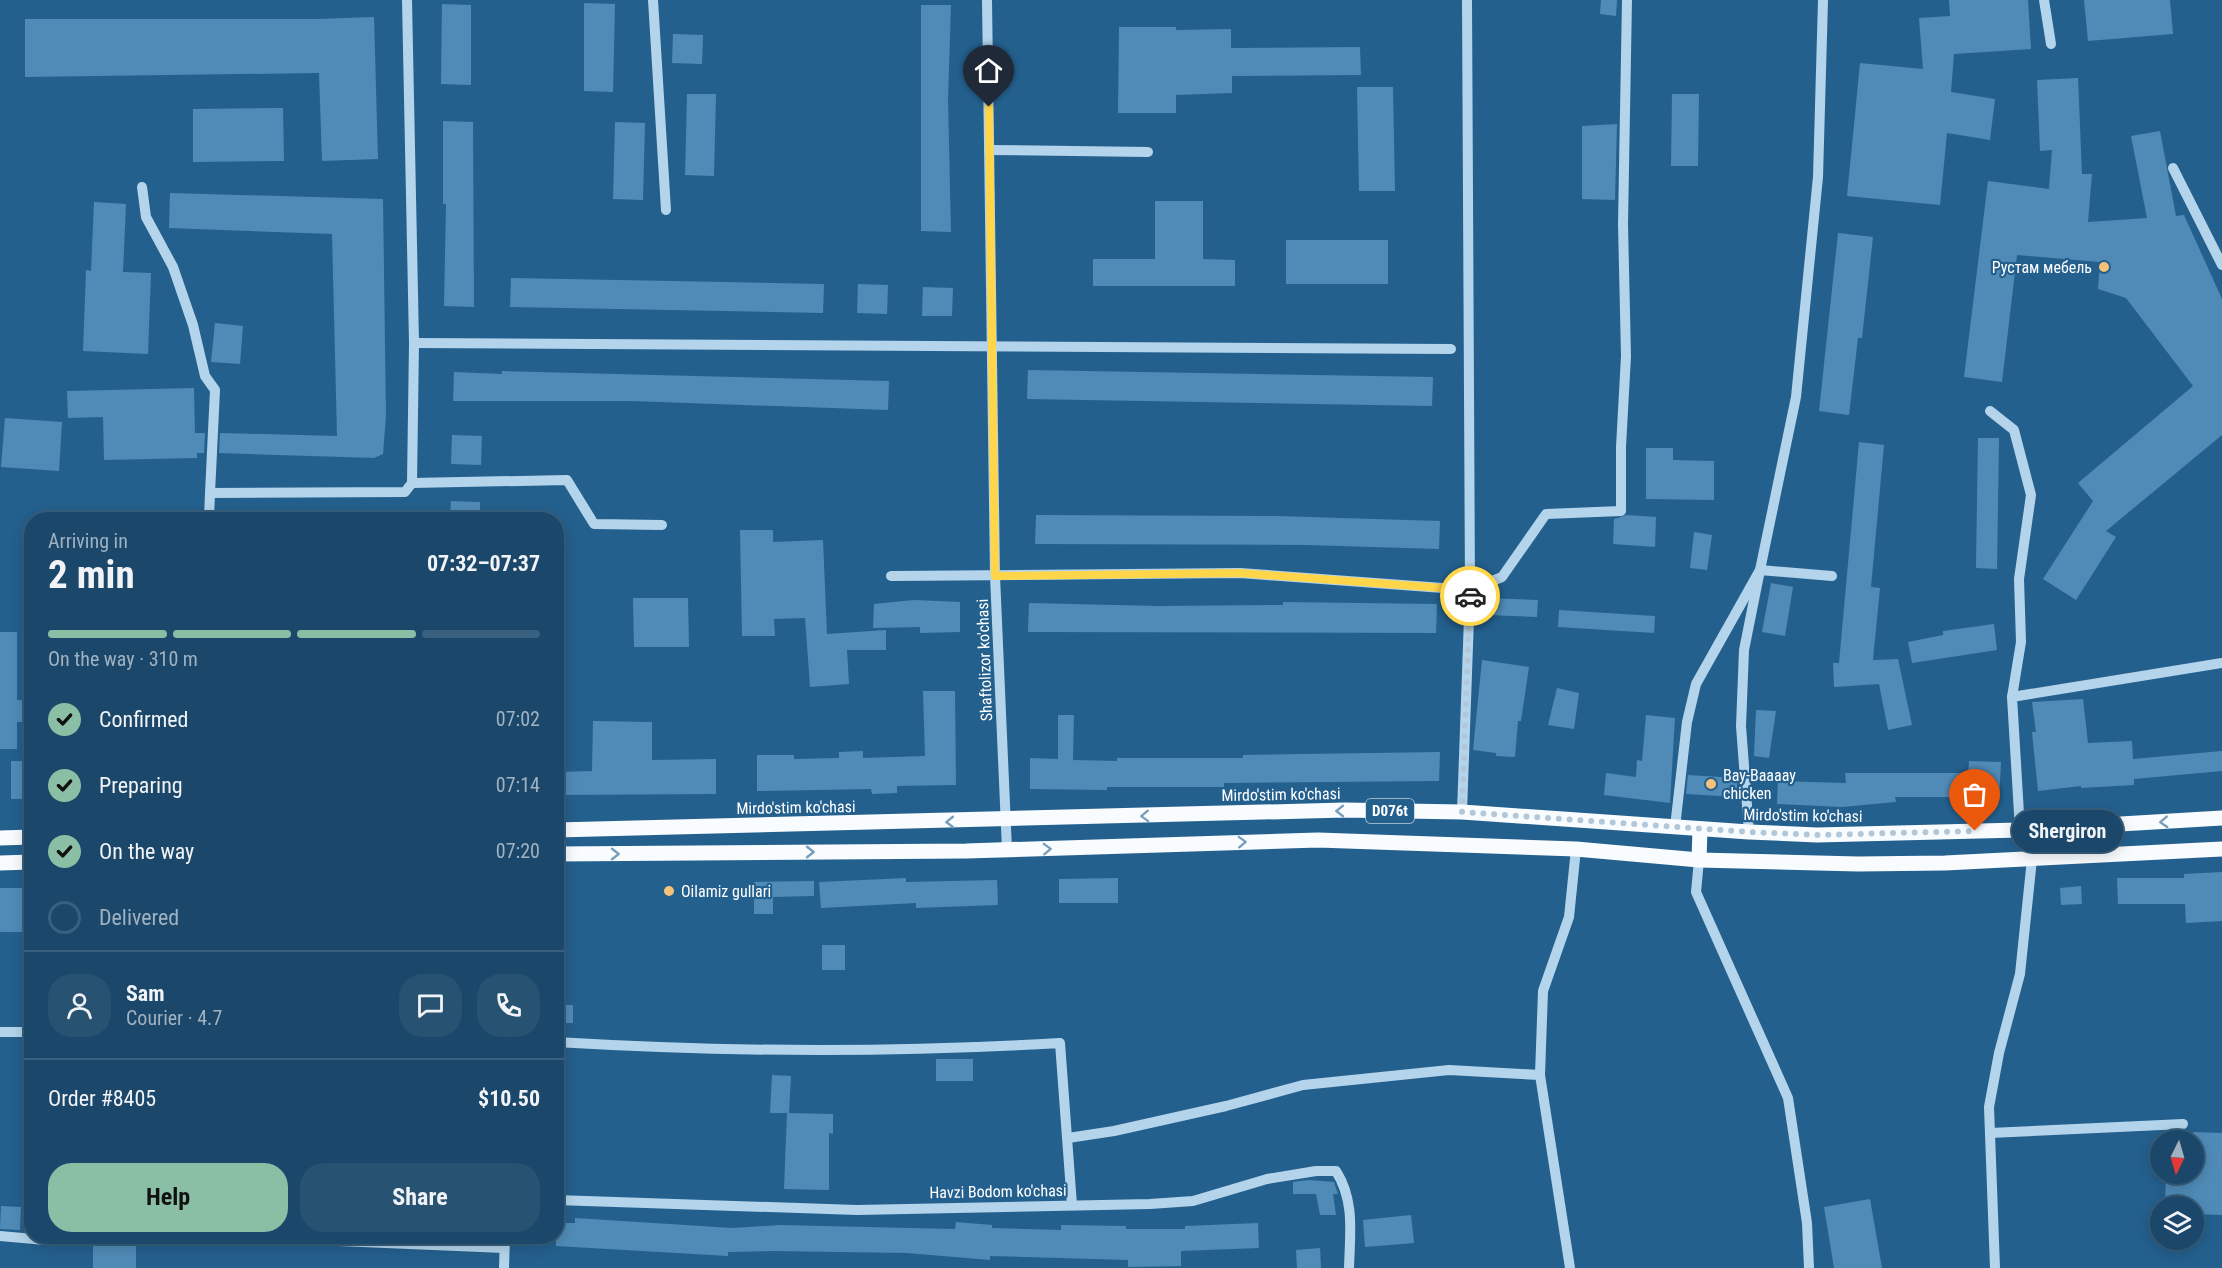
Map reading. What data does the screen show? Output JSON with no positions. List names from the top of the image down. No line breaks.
{"streets":{"main road":["Mirdo'stim ko'chasi","D076t"],"street":["Shaftolizor ko'chasi","Havzi Bodom ko'chasi"]},"crossings":[["Shaftolizor ko'chasi","Mirdo'stim ko'chasi"],["Shaftolizor ko'chasi","D076t"]],"places":["Рустам мебель","Bay-Baaaay chicken","Shergiron","Oilamiz gullari"],"north":"bottom","page":{"heading":["2 min","Arriving in","07:32–07:37"],"panel":["Sam","Courier · 4.7","Order #8405","$10.50"],"bar":"On the way · 310 m","list":[["Confirmed","07:02"],["Preparing","07:14"],["On the way","07:20"],"Delivered"],"bubble":"Shergiron","buttons":["Help","Share"]}}
